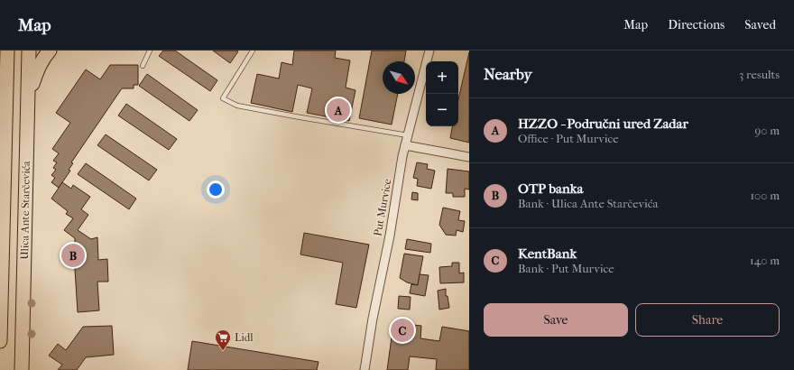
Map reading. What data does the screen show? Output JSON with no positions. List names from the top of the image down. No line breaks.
{"streets":{"main road":["Ulica Ante Starčevića"],"street":["Put Murvice"]},"places":{"supermarket":["Lidl"]},"north":"bottom right","page":{"header":"Map","nav":["Map","Directions","Saved"],"heading":["Nearby","3 results"],"map_buttons":["+","−"],"pins":["A","B","C"],"list":[{"mark":"A","name":"HZZO - Područni ured Zadar","note":"Office · Put Murvice","value":"90 m"},{"mark":"B","name":"OTP banka","note":"Bank · Ulica Ante Starčevića","value":"100 m"},{"mark":"C","name":"KentBank","note":"Bank · Put Murvice","value":"140 m"}],"buttons":["Save","Share"]}}
